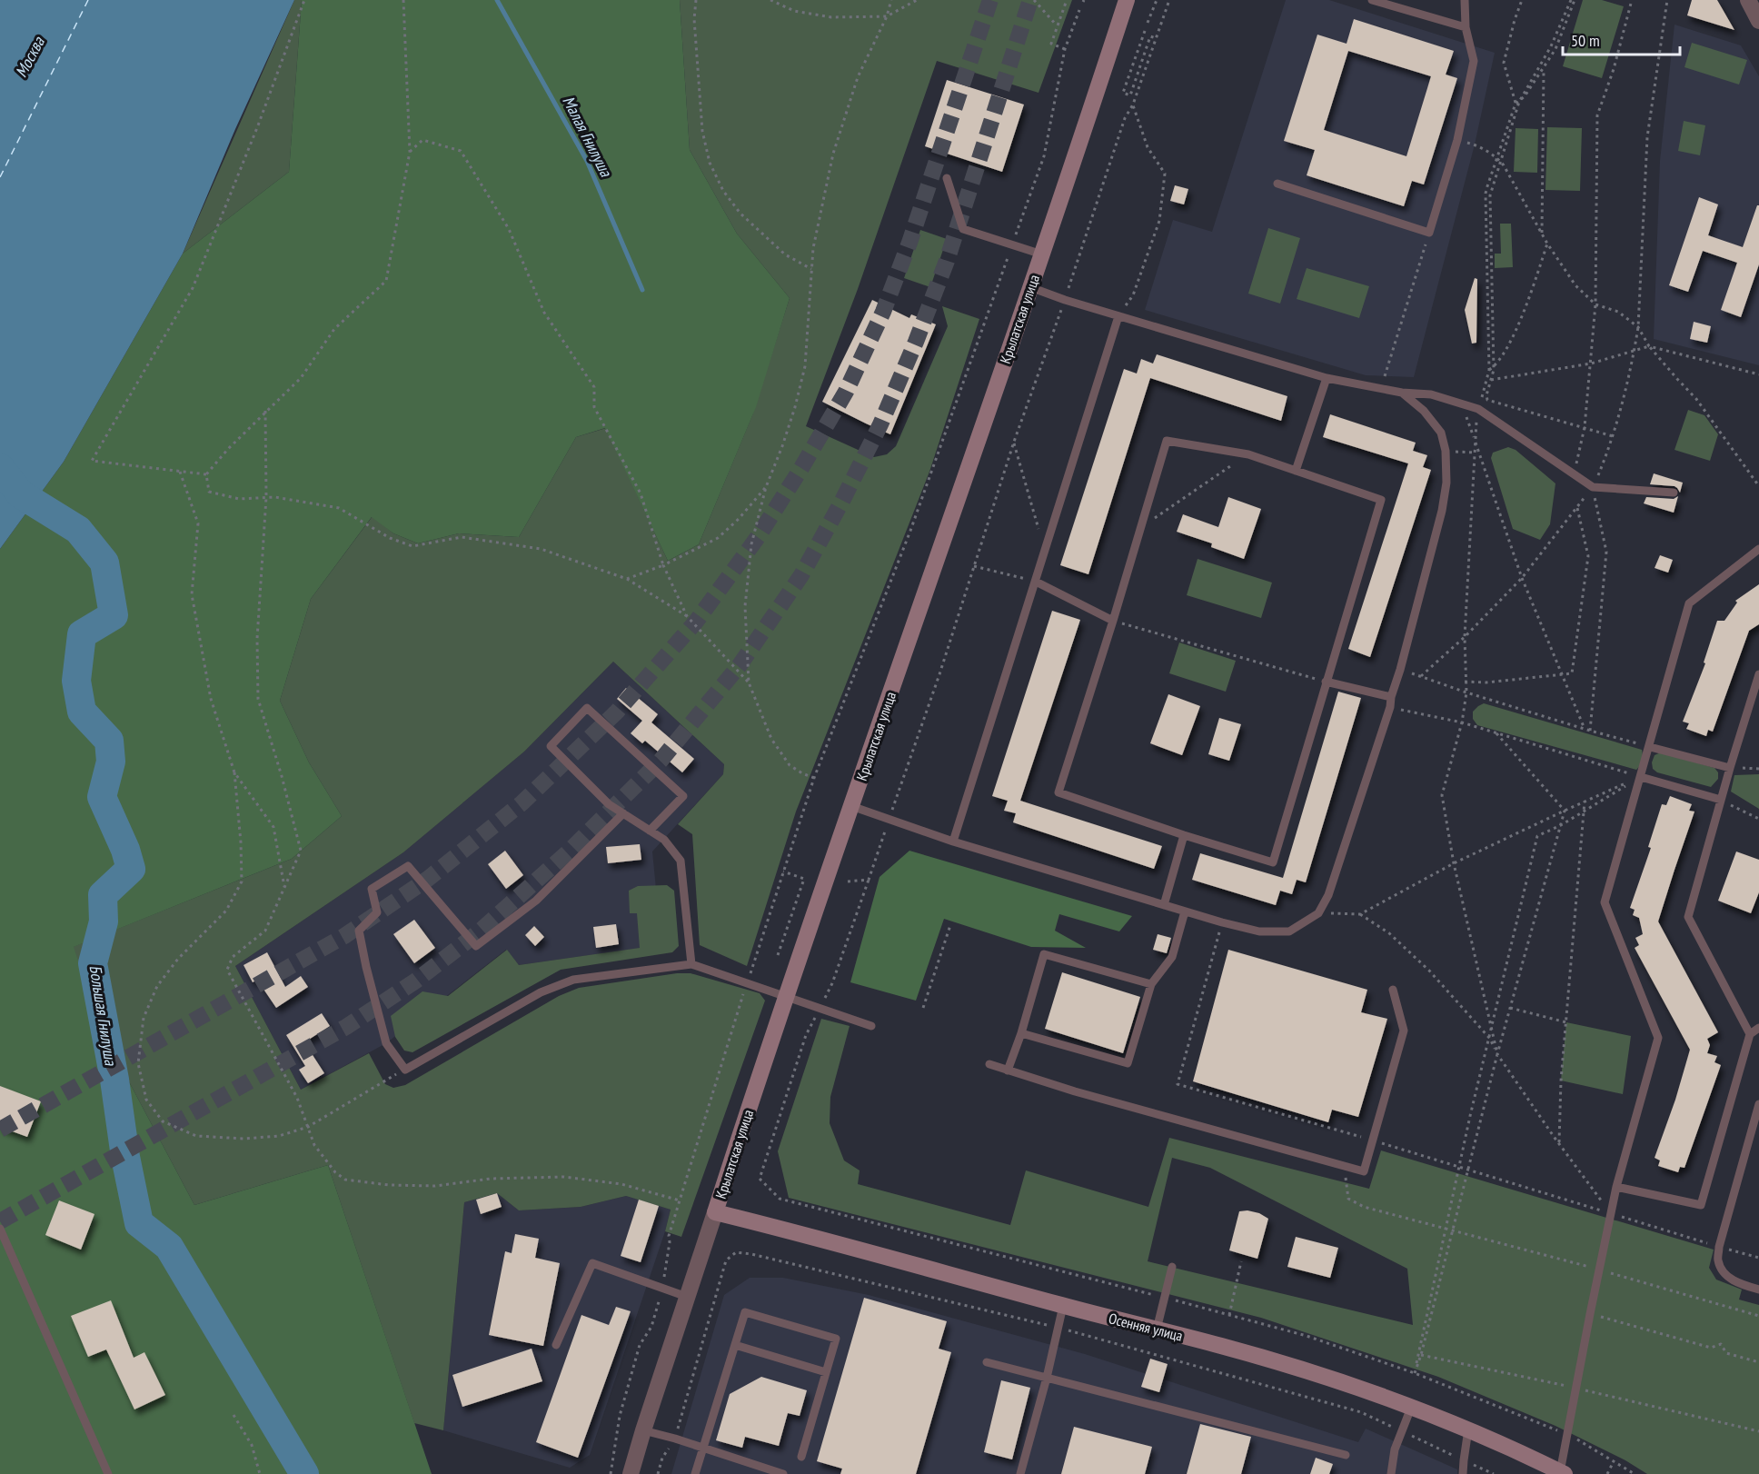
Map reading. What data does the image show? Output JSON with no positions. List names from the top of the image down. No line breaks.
{"streets":{"main road":["Крылатская улица","Осенняя улица"]},"crossings":[["Крылатская улица","Осенняя улица"]],"water":["Москва","Малая Гнилуша","Большая Гнилуша"],"scale_bar":"50 m"}
